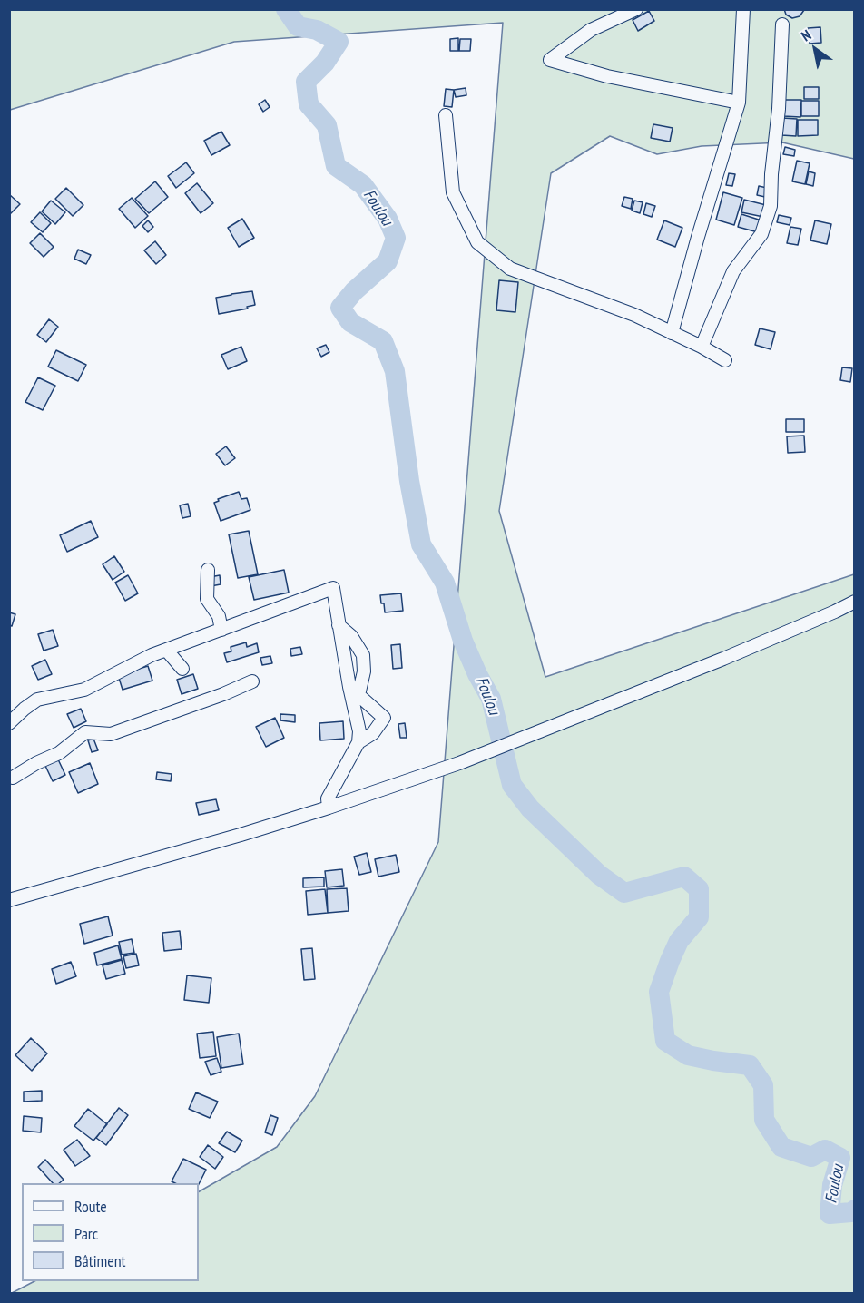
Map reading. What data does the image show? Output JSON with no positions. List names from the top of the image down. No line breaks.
{"water":["Foulou"],"legend":["Route","Parc","Bâtiment"],"north":"top left"}
